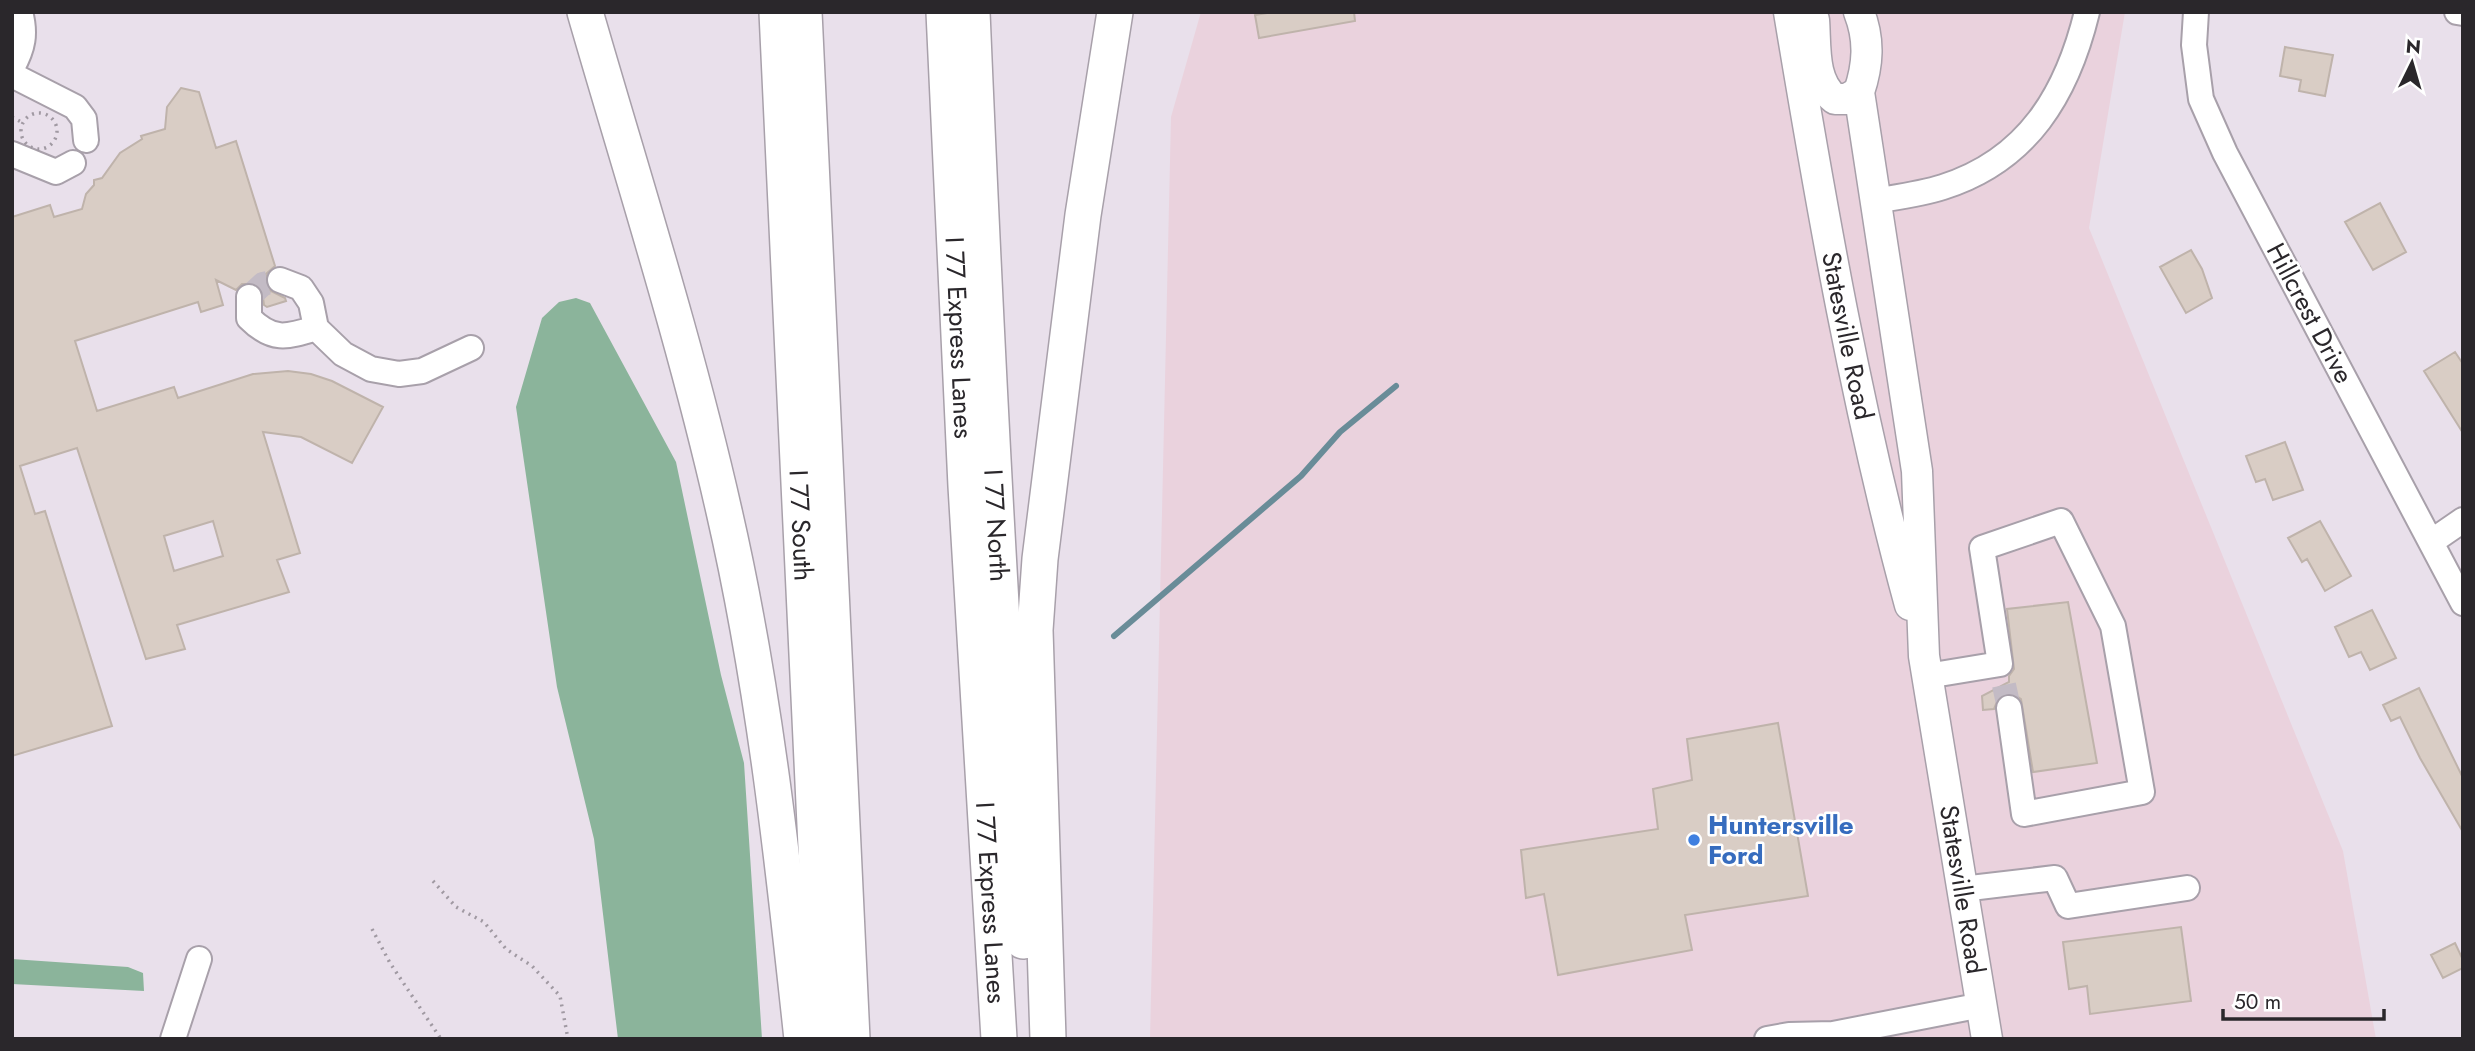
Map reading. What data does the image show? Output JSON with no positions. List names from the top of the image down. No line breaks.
{"streets":{"highway":["I 77 Express Lanes","I 77 South","I 77 North"],"main road":["Statesville Road"],"street":["Hillcrest Drive"]},"places":["Huntersville Ford"],"scale_bar":"50 m","north":"top"}
